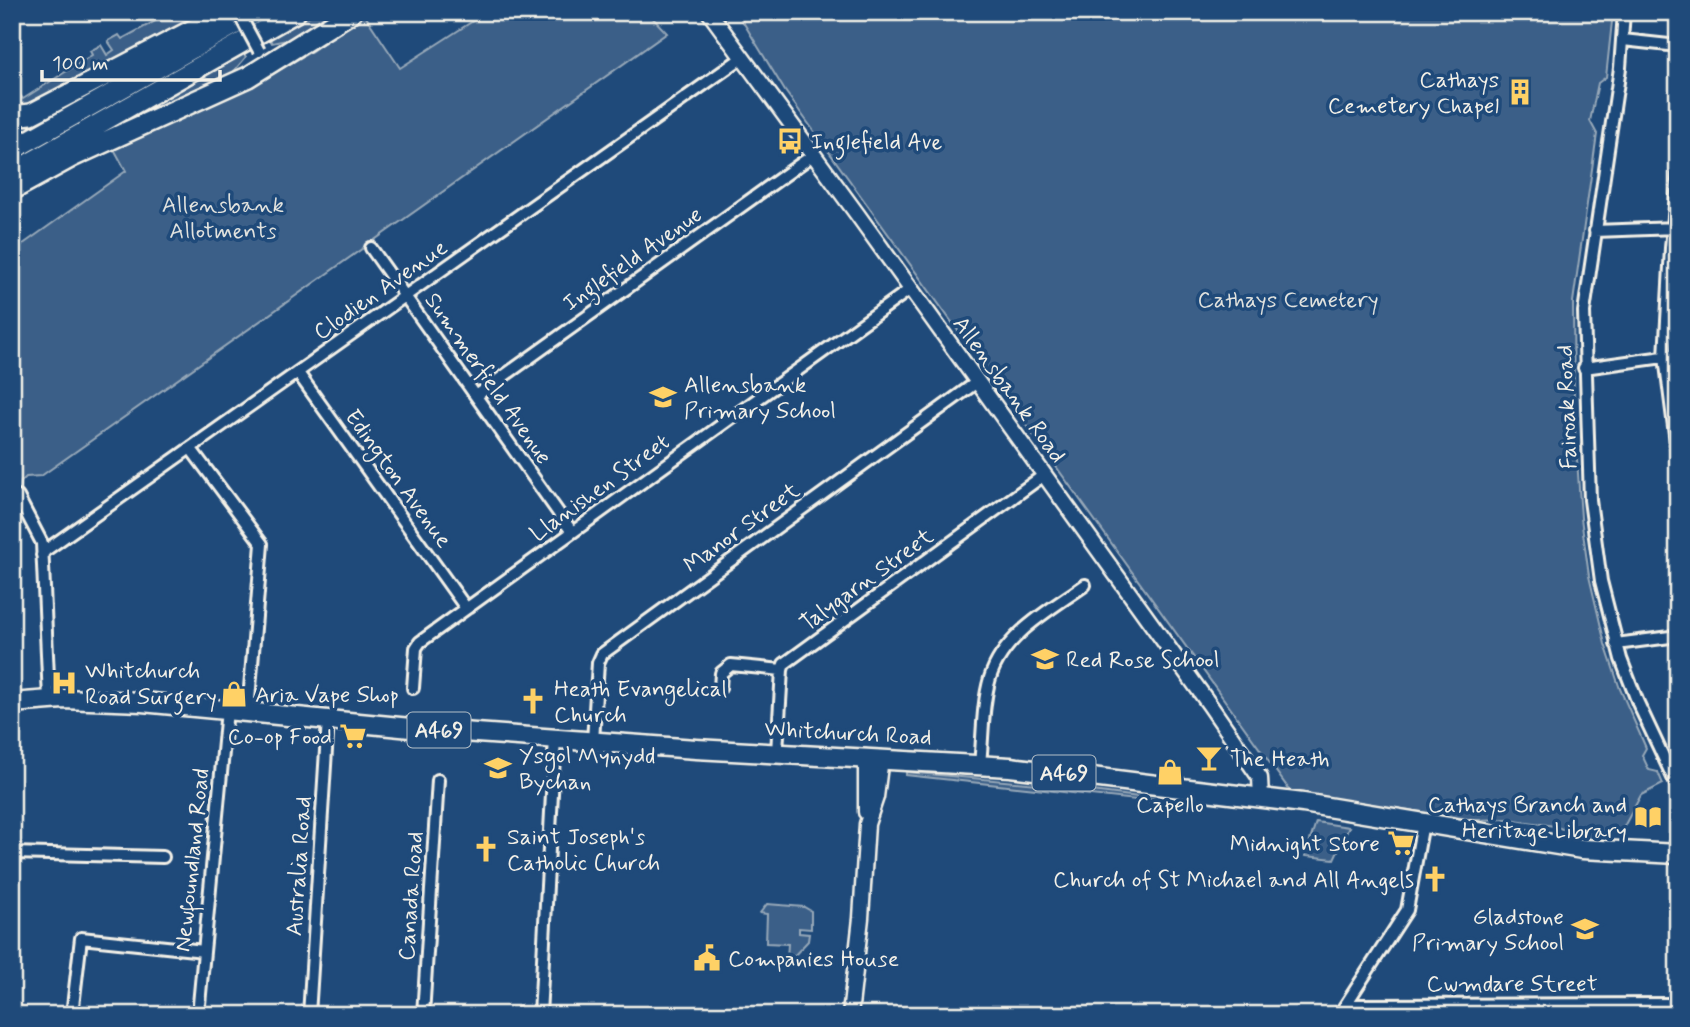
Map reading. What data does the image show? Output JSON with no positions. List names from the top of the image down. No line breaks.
{"streets":{"main road":["A469","Whitchurch Road"],"street":["Inglefield Avenue","Clodien Avenue","Summerfield Avenue","Allensbank Road","Fairoak Road","Edington Avenue","Llanishen Street","Manor Street","Talygarn Street","Newfoundland Road","Australia Road","Canada Road","Cwmdare Street"]},"crossings":[["Inglefield Avenue","Summerfield Avenue"],["Inglefield Avenue","Allensbank Road"],["Clodien Avenue","Summerfield Avenue"],["Clodien Avenue","Allensbank Road"],["Clodien Avenue","Edington Avenue"],["Summerfield Avenue","Llanishen Street"],["Allensbank Road","Llanishen Street"],["Allensbank Road","Manor Street"],["Allensbank Road","Talygarn Street"],["Allensbank Road","Whitchurch Road"],["Edington Avenue","Llanishen Street"],["Manor Street","Whitchurch Road"],["Whitchurch Road","Newfoundland Road"],["Whitchurch Road","Australia Road"]],"parks":["Allensbank Allotments","Cathays Cemetery"],"places":{"building":["Cathays Cemetery Chapel"],"bus stop":["Inglefield Ave"],"school or university":["Allensbank Primary School","Red Rose School","Ysgol Mynydd Bychan","Gladstone Primary School"],"hospital":["Whitchurch Road Surgery"],"shop":["Aria Vape Shop","Capello"],"church":["Heath Evangelical Church","Saint Joseph's Catholic Church","Church of St Michael and All Angels"],"supermarket":["Co-op Food","Midnight Store"],"bar":["The Heath"],"library":["Cathays Branch and Heritage Library"],"public building":["Companies House"]},"scale_bar":"100 m"}
